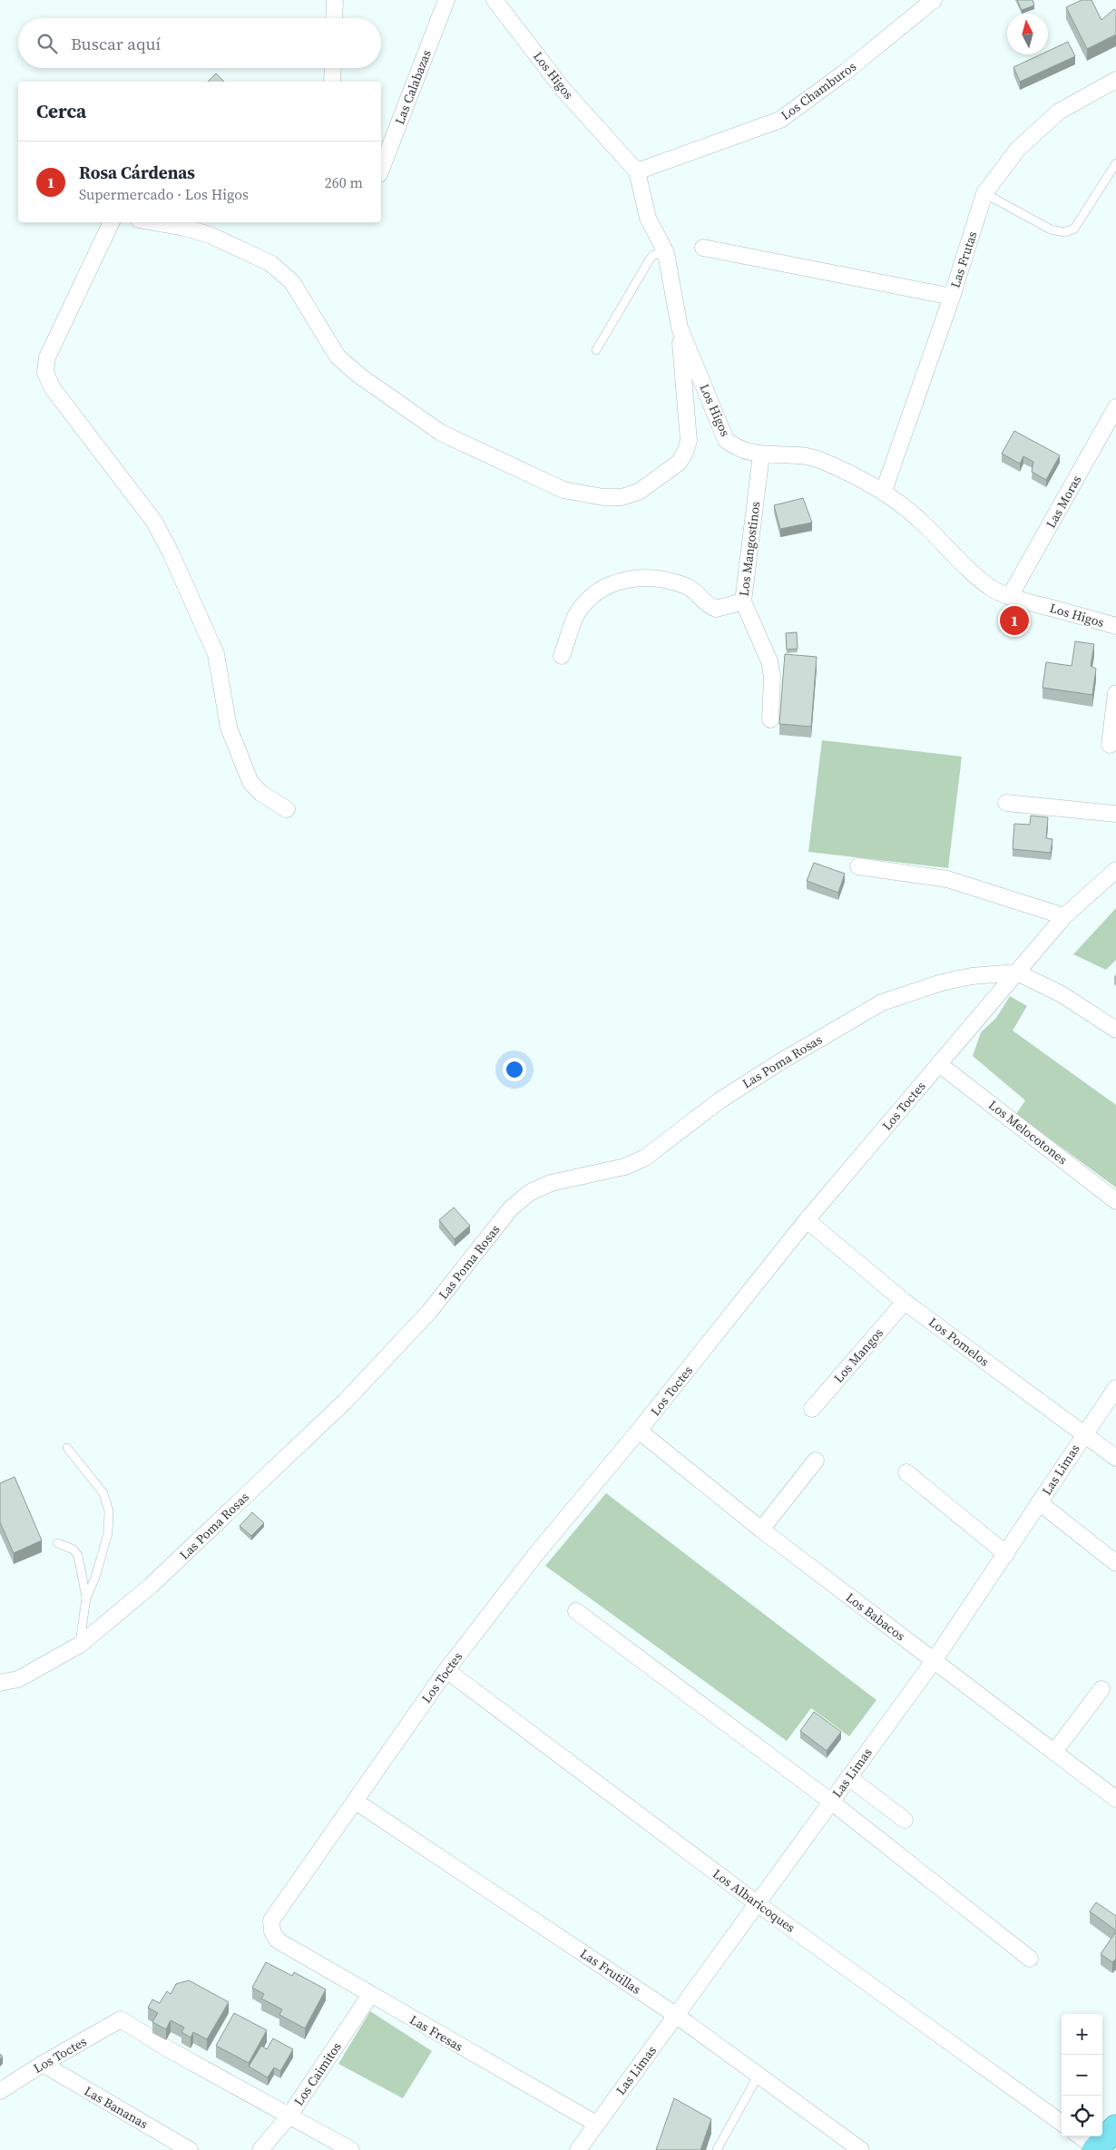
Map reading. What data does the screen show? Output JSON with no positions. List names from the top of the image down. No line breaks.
{"streets":{"street":["Los Higos","Las Calabazas","Los Chamburos","Las Frutas","Las Moras","Los Mangostinos","Las Poma Rosas","Los Toctes","Los Melocotones","Los Pomelos","Los Mangos","Las Limas","Los Babacos","Los Albaricoques","Las Frutillas","Las Fresas","Los Caimitos","Las Bananas"]},"crossings":[["Los Higos","Los Chamburos"],["Los Higos","Las Frutas"],["Los Higos","Las Moras"],["Los Higos","Los Mangostinos"],["Las Poma Rosas","Los Toctes"],["Los Toctes","Los Melocotones"],["Los Toctes","Los Pomelos"],["Los Toctes","Los Babacos"],["Los Toctes","Los Albaricoques"],["Los Toctes","Las Frutillas"],["Los Toctes","Las Fresas"],["Los Toctes","Los Caimitos"],["Los Toctes","Las Bananas"],["Los Pomelos","Los Mangos"],["Los Pomelos","Las Limas"],["Las Limas","Los Babacos"],["Las Limas","Los Albaricoques"],["Las Limas","Las Frutillas"],["Las Limas","Las Fresas"],["Las Fresas","Los Caimitos"]],"north":"top","page":{"search":"Buscar aquí","heading":"Cerca","list":[{"mark":"1","name":"Rosa Cárdenas","note":"Supermercado · Los Higos","value":"260 m"}],"pins":"1","map_buttons":["+","−"]}}
